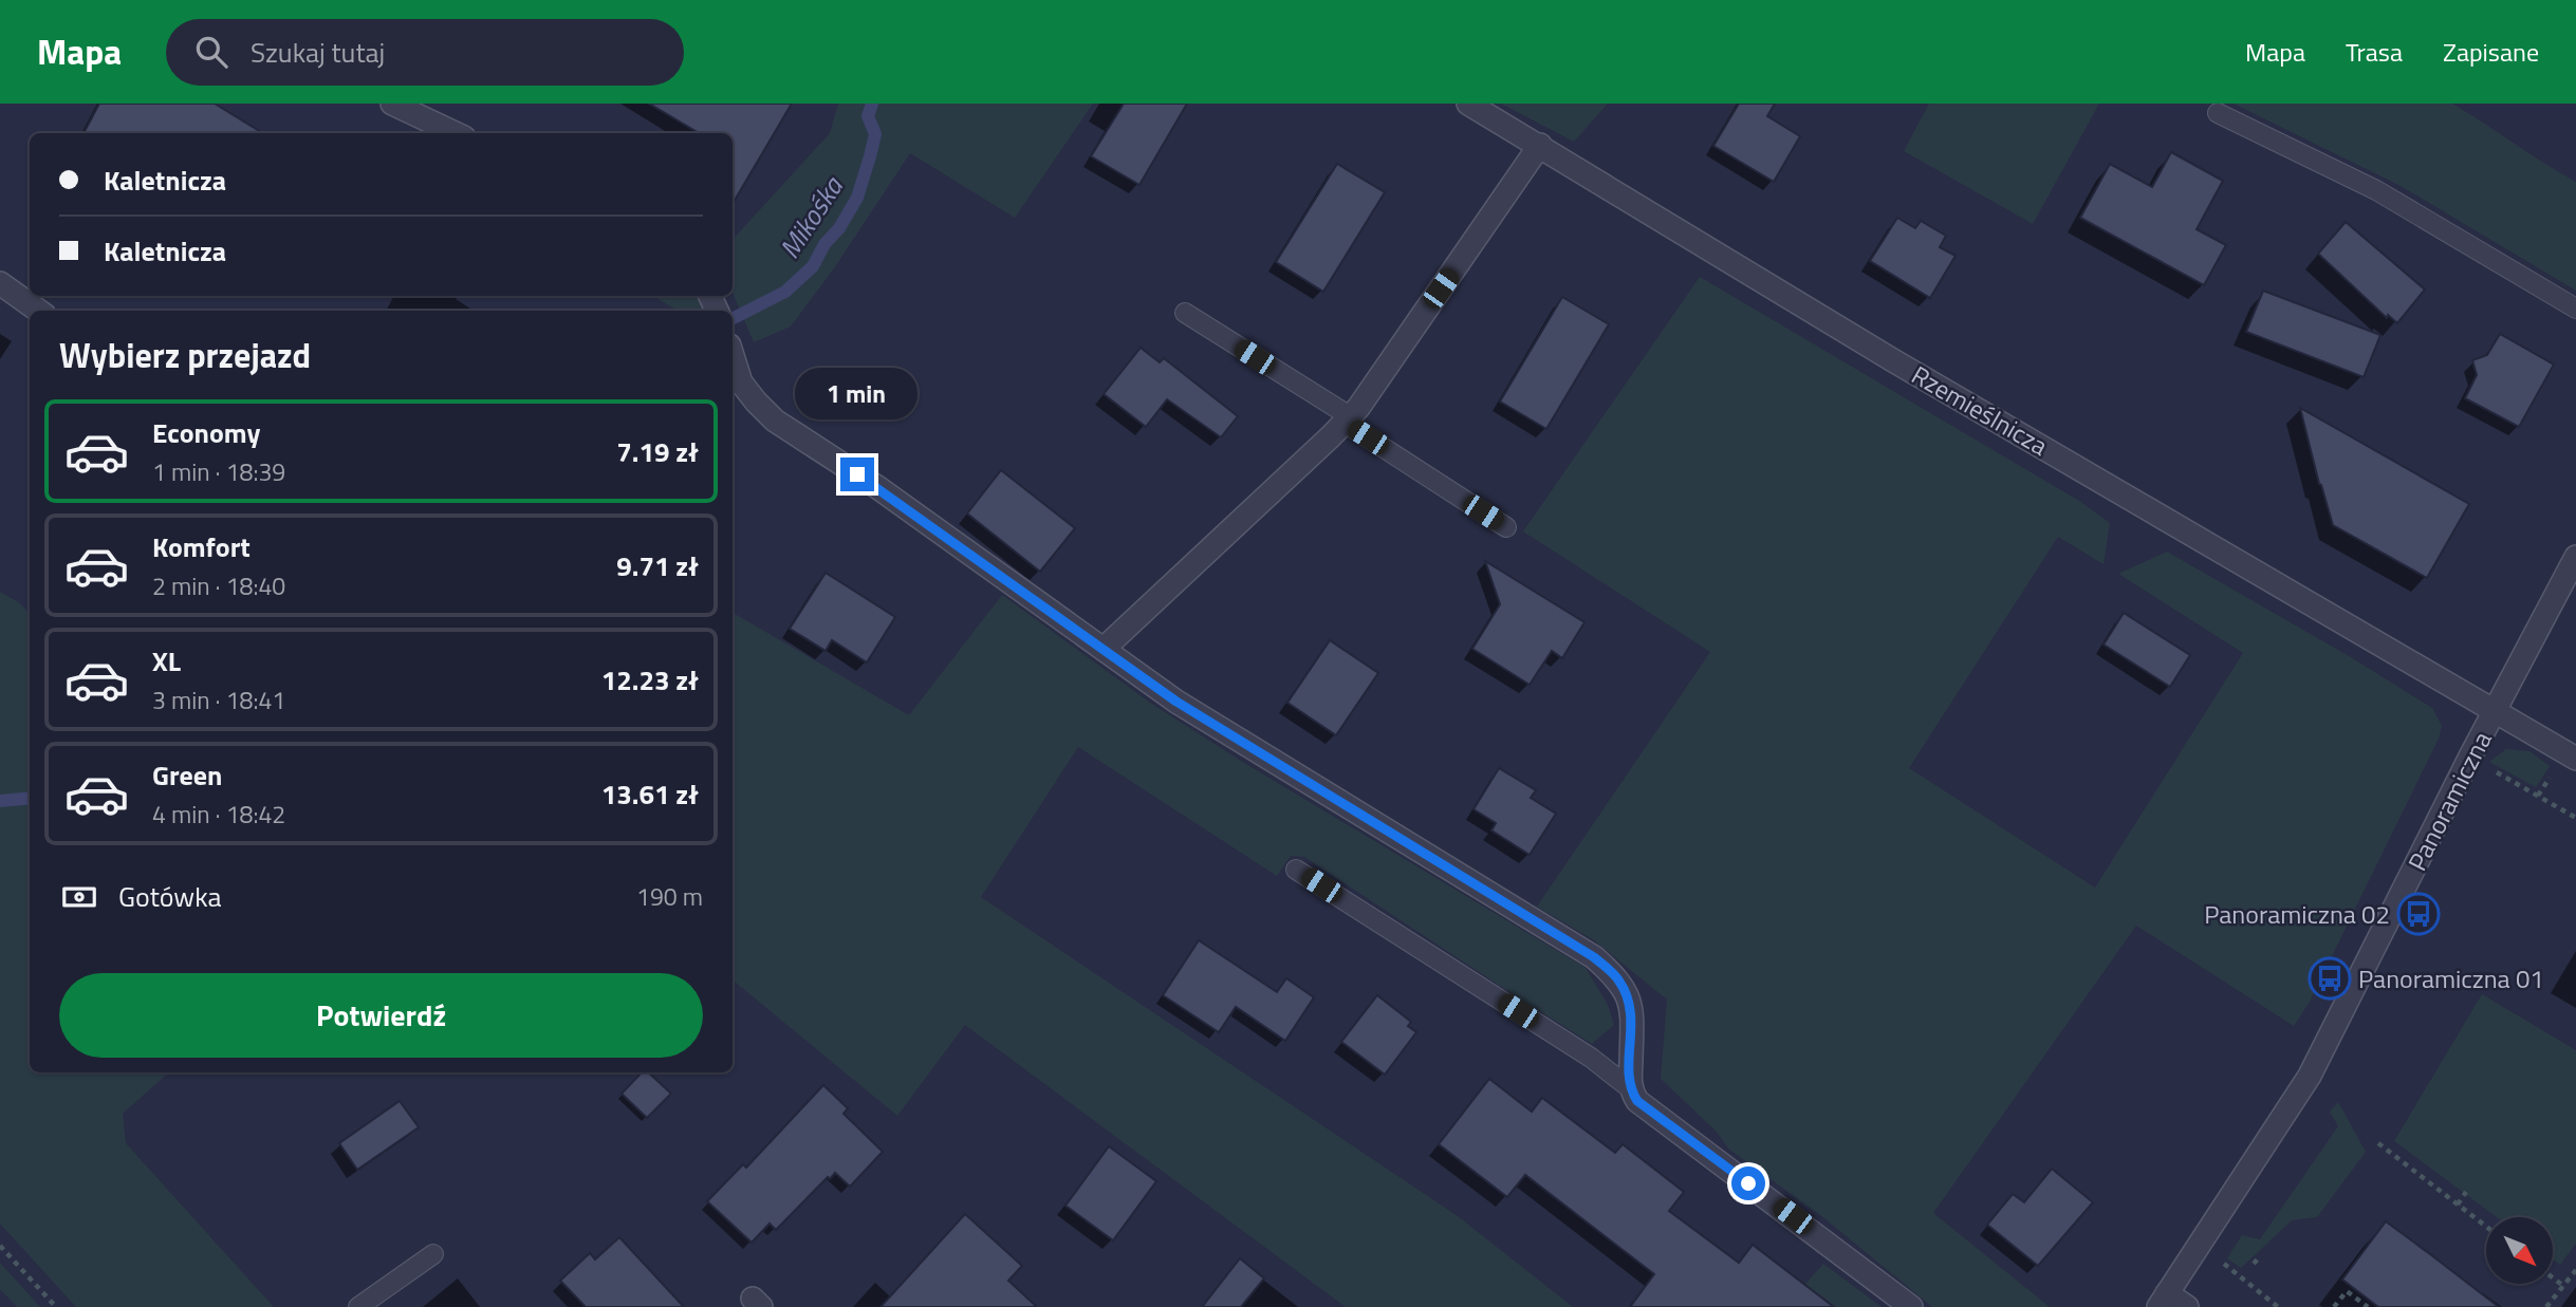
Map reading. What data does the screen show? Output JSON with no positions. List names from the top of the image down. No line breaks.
{"streets":{"street":["Rzemieślnicza","Panoramiczna"]},"crossings":[["Rzemieślnicza","Panoramiczna"]],"water":["Mikośka"],"places":{"bus stop":["Panoramiczna 02","Panoramiczna 01"]},"north":"bottom right","page":{"header":"Mapa","search":"Szukaj tutaj","nav":["Mapa","Trasa","Zapisane"],"banner":["Kaletnicza","Kaletnicza"],"heading":"Wybierz przejazd","bubble":"1 min","list":[{"name":"Economy","note":"1 min · 18:39","value":"7.19 zł"},{"name":"Komfort","note":"2 min · 18:40","value":"9.71 zł"},{"name":"XL","note":"3 min · 18:41","value":"12.23 zł"},{"name":"Green","note":"4 min · 18:42","value":"13.61 zł"}],"pay":["Gotówka","190 m"],"buttons":"Potwierdź"}}
